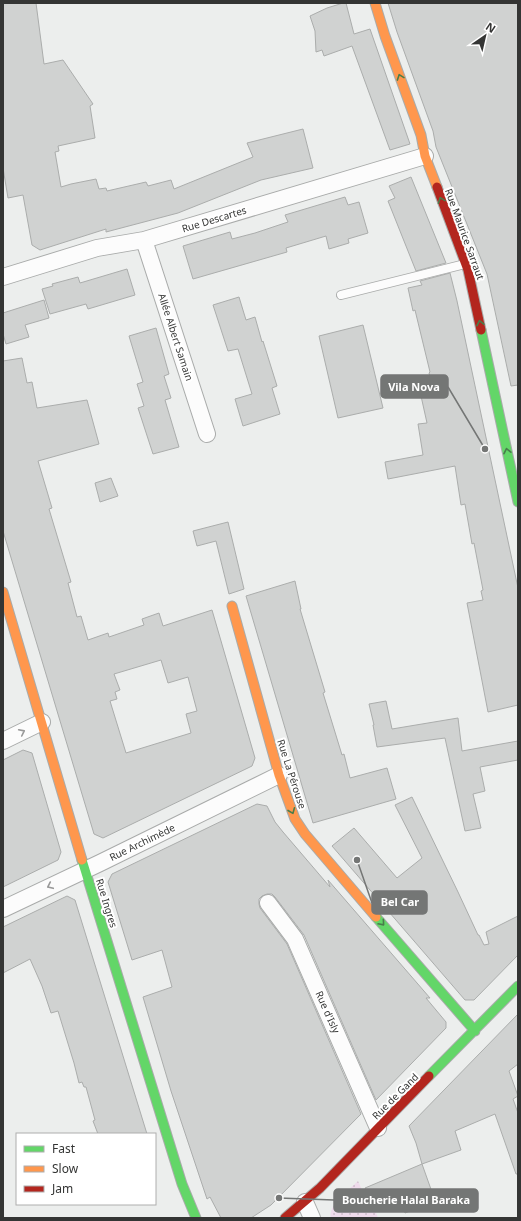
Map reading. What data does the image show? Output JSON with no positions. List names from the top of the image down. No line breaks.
{"streets":{"street":["Rue Descartes","Rue Maurice Sarraut","Allée Albert Samain","Rue La Pérouse","Rue Archimède","Rue Ingres","Rue d'Isly","Rue de Gand"]},"crossings":[["Rue Descartes","Rue Maurice Sarraut"],["Rue Descartes","Allée Albert Samain"],["Rue La Pérouse","Rue Archimède"],["Rue La Pérouse","Rue de Gand"],["Rue Archimède","Rue Ingres"],["Rue d'Isly","Rue de Gand"]],"one_way":["Rue Maurice Sarraut","Rue La Pérouse"],"places":["Vila Nova","Bel Car","Boucherie Halal Baraka"],"legend":["Fast","Slow","Jam"],"north":"top right"}
